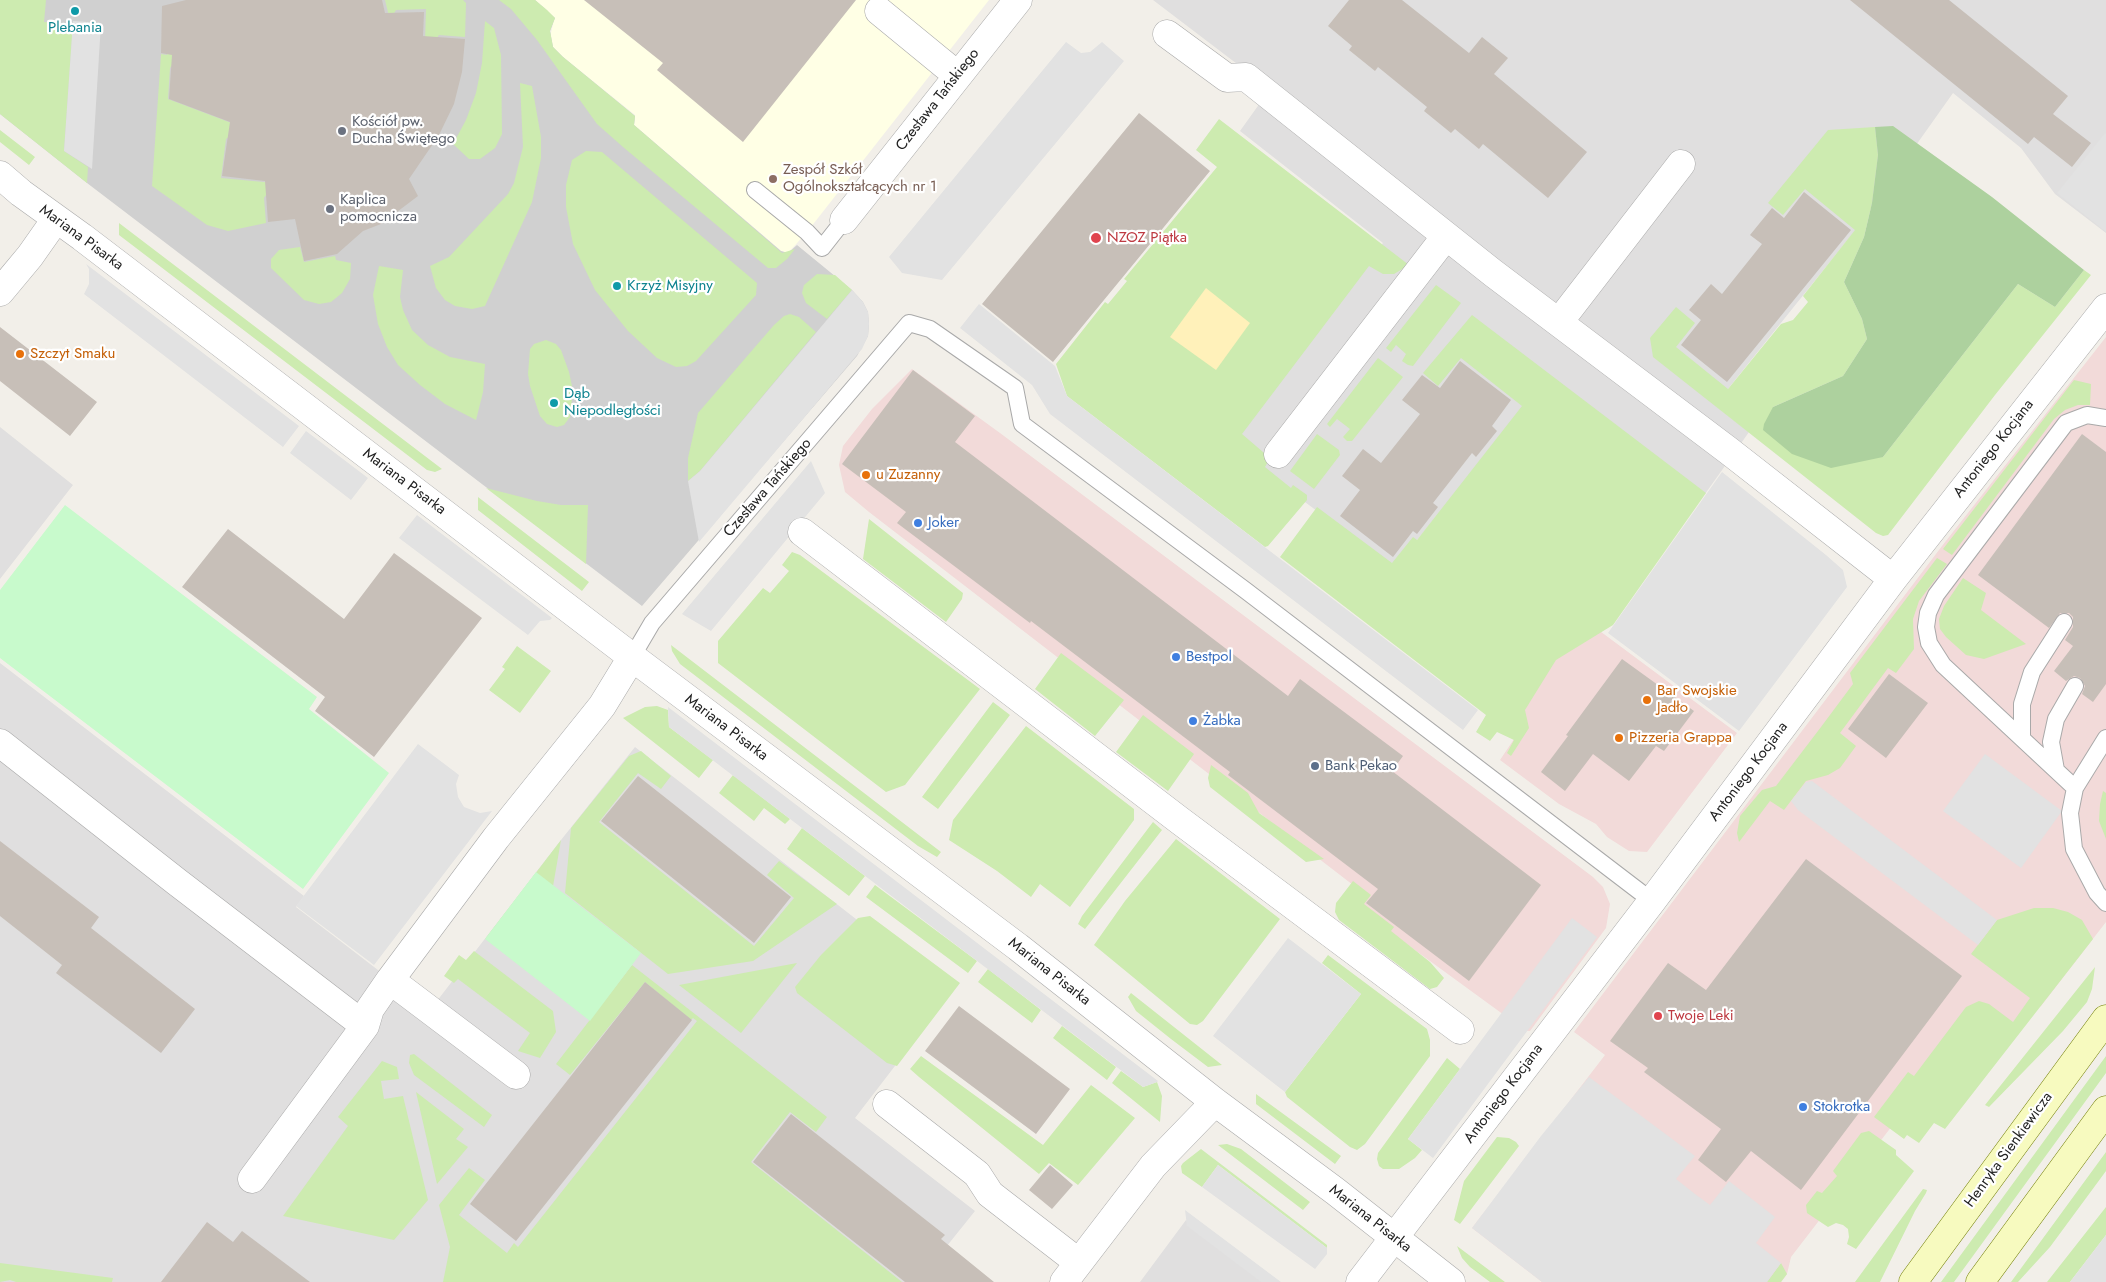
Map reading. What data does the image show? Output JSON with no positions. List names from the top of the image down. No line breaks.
{"streets":{"street":["Czesława Tańskiego","Mariana Pisarka","Antoniego Kocjana","Henryka Sienkiewicza"]},"crossings":[["Czesława Tańskiego","Mariana Pisarka"],["Czesława Tańskiego","Antoniego Kocjana"],["Mariana Pisarka","Antoniego Kocjana"]],"places":["Plebania","Kościół pw. Ducha Świętego","Zespół Szkół Ogólnokształcących nr 1","Kaplica pomocnicza","NZOZ Piątka","Krzyż Misyjny","Szczyt Smaku","Dąb Niepodległości","u Zuzanny","Joker","Bestpol","Bar Swojskie Jadło","Żabka","Pizzeria Grappa","Bank Pekao","Twoje Leki","Stokrotka"]}
